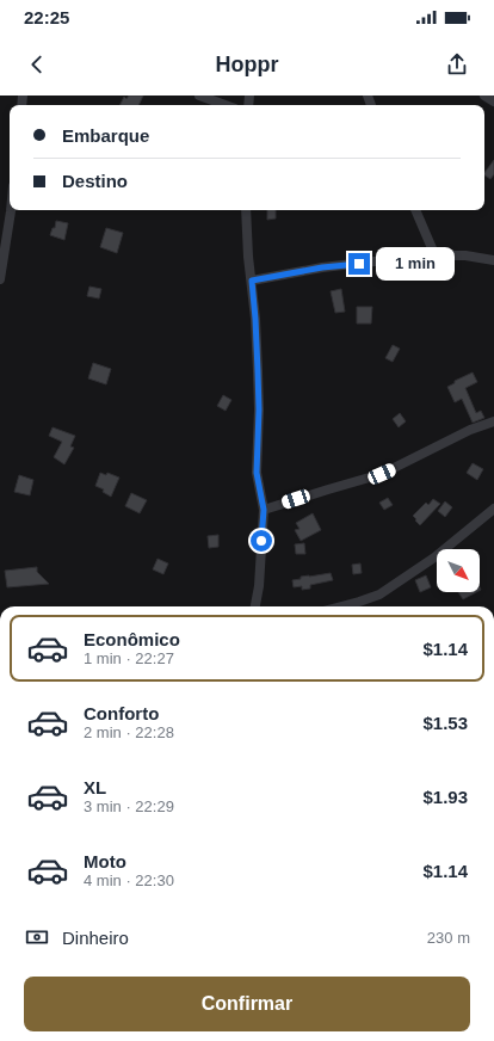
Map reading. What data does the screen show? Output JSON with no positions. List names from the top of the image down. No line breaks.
{"north":"bottom right","page":{"status":"22:25","header":"Hoppr","banner":["Embarque","Destino"],"bubble":"1 min","list":[{"name":"Econômico","note":"1 min · 22:27","value":"$1.14"},{"name":"Conforto","note":"2 min · 22:28","value":"$1.53"},{"name":"XL","note":"3 min · 22:29","value":"$1.93"},{"name":"Moto","note":"4 min · 22:30","value":"$1.14"}],"pay":["Dinheiro","230 m"],"buttons":"Confirmar"}}
